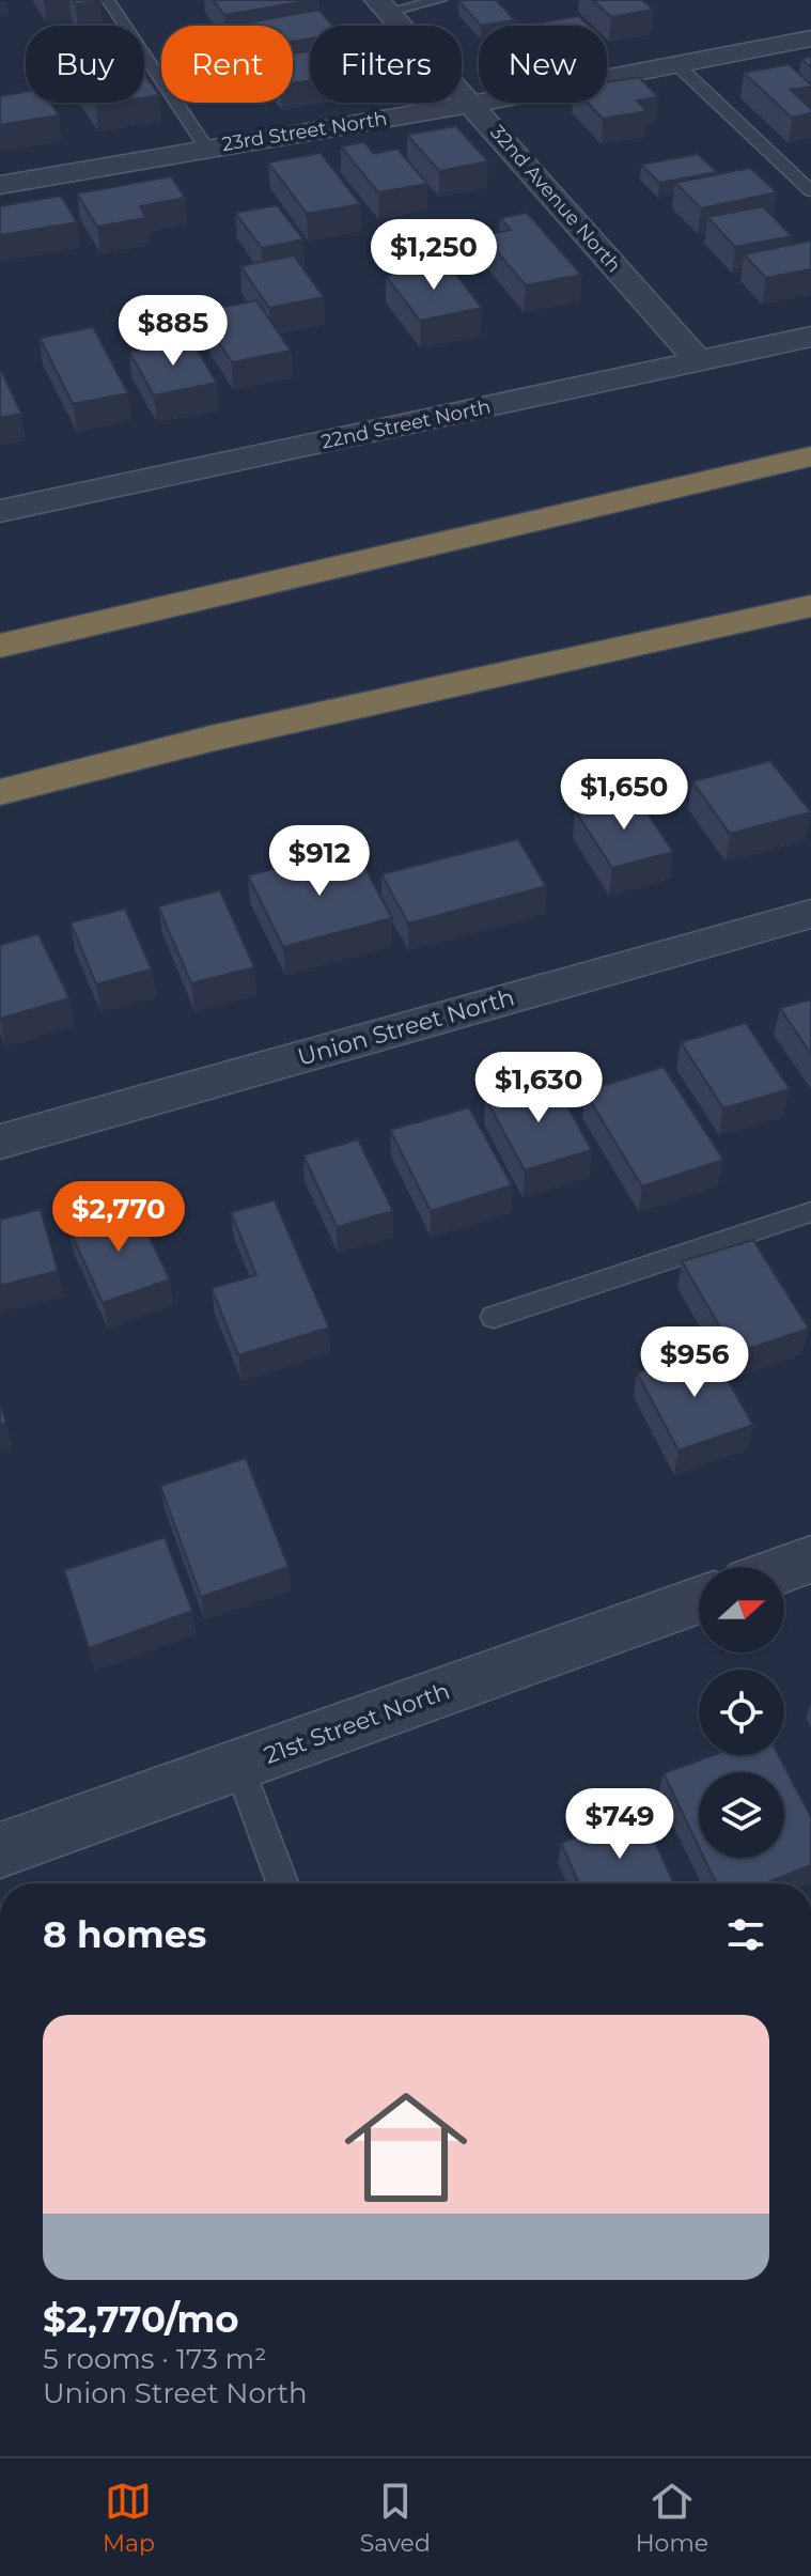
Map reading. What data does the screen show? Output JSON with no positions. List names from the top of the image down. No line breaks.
{"streets":{"street":["23rd Street North","32nd Avenue North","22nd Street North","Union Street North","21st Street North"]},"crossings":[["23rd Street North","32nd Avenue North"],["32nd Avenue North","22nd Street North"]],"north":"right","page":{"chip":["Buy","Rent","Filters","New"],"price":["$1,250","$885","$1,650","$912","$1,630","$2,770","$956","$749"],"heading":"8 homes","list":[{"name":"$2,770/mo","note":"5 rooms · 173 m² · Union Street North"}],"tabs":["Map","Saved","Home"]}}
